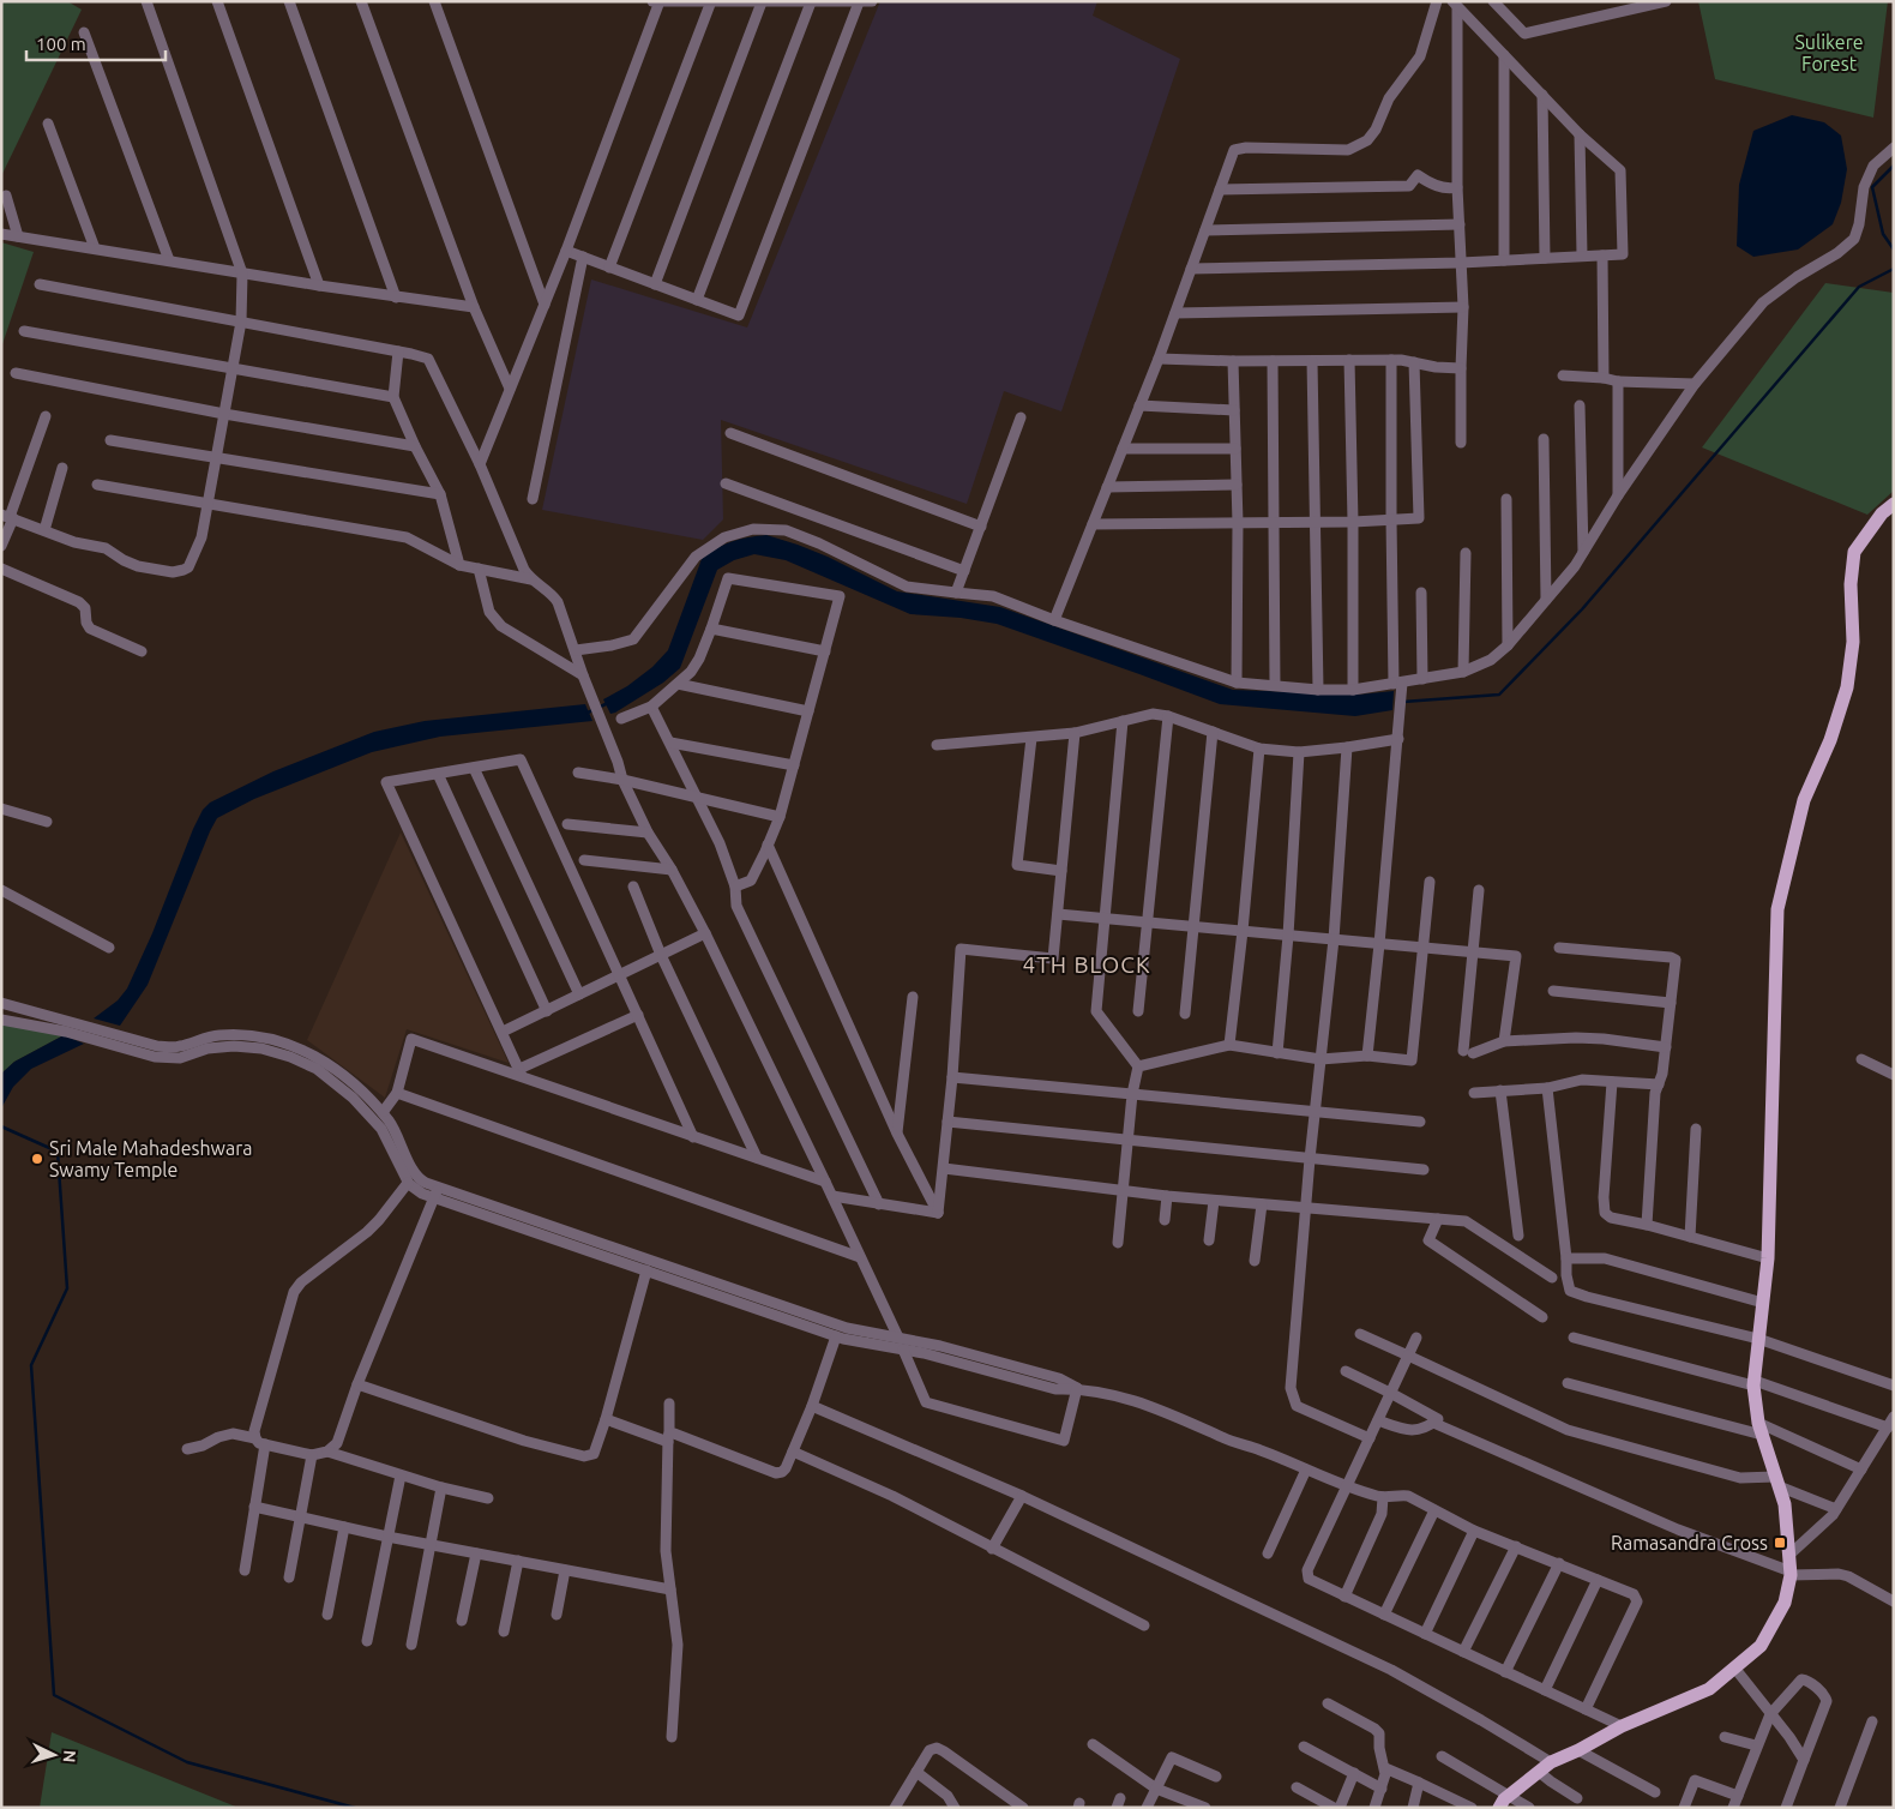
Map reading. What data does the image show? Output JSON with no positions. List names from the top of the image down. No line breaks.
{"districts":["4TH BLOCK"],"parks":["Sulikere Forest"],"places":{"other":["Sri Male Mahadeshwara Swamy Temple"],"transit":["Ramasandra Cross"]},"scale_bar":"100 m","north":"right"}
